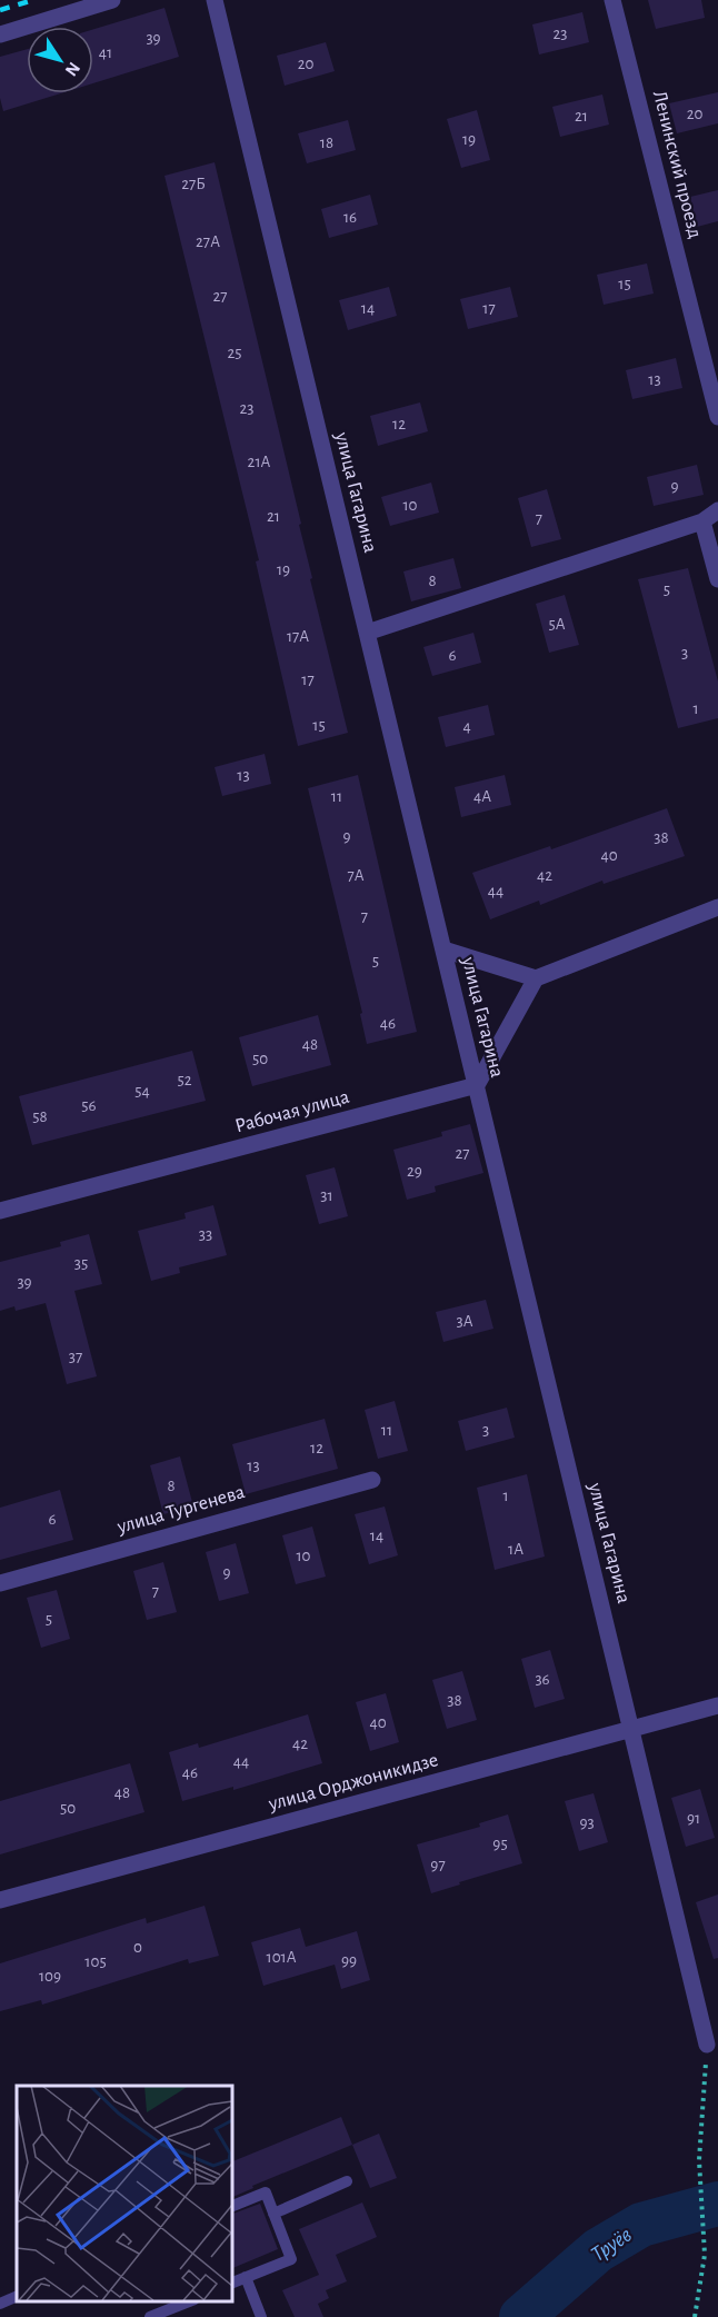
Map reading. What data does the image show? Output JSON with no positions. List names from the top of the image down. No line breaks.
{"streets":{"street":["Ленинский проезд","улица Гагарина","Рабочая улица","улица Тургенева","улица Орджоникидзе"]},"crossings":[["улица Гагарина","Рабочая улица"],["улица Гагарина","улица Орджоникидзе"]],"water":["Труёв"],"house_numbers":["23","39","41","20","20","21","19","18","27Б","16","27А","15","27","14","17","25","13","23","12","21А","9","10","21","7","19","8","5","5А","17А","3","6","17","1","15","4","13","11","4А","9","38","40","7А","42","44","7","5","46","48","50","52","54","56","58","27","29","31","33","35","39","3А","37","11","3","12","13","8","1","6","14","1А","10","9","7","5","36","38","40","42","44","46","48","50","91","93","95","97","0","101А","99","105","109"],"north":"bottom right"}
